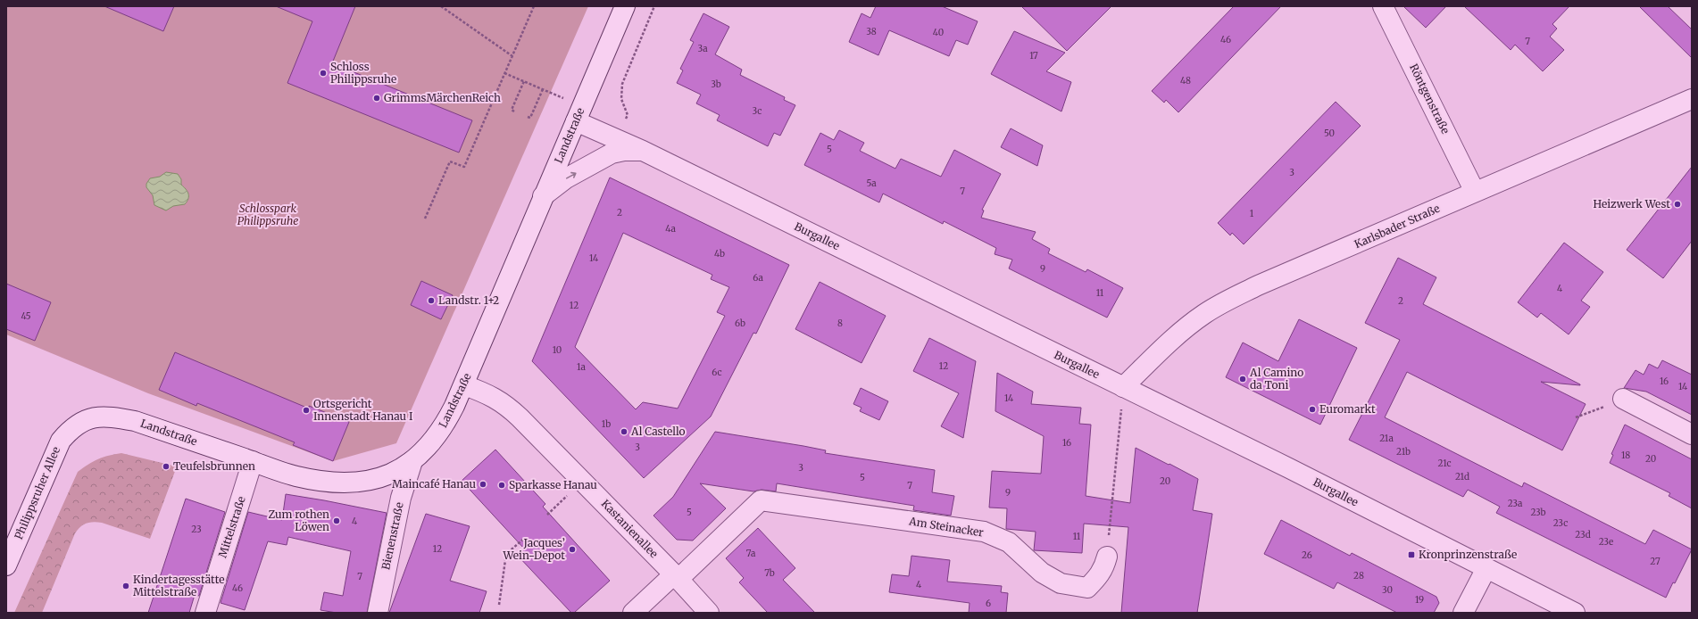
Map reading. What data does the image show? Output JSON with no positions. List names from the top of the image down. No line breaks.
{"streets":{"street":["Röntgenstraße","Landstraße","Karlsbader Straße","Burgallee","Philippsruher Allee","Mittelstraße","Am Steinacker","Kastanienallee","Bienenstraße"]},"crossings":[["Röntgenstraße","Karlsbader Straße"],["Landstraße","Burgallee"],["Landstraße","Philippsruher Allee"],["Landstraße","Mittelstraße"],["Landstraße","Kastanienallee"],["Landstraße","Bienenstraße"],["Karlsbader Straße","Burgallee"],["Am Steinacker","Kastanienallee"]],"parks":["Schlosspark Philippsruhe"],"places":{"other":["Schloss Philippsruhe","GrimmsMärchenReich","Heizwerk West","Landstr. 1+2","Al Camino da Toni","Euromarkt","Ortsgericht Innenstadt Hanau I","Al Castello","Teufelsbrunnen","Maincafé Hanau","Sparkasse Hanau","Zum rothen Löwen","Jacques’ Wein-Depot","Kindertagesstätte Mittelstraße"],"transit":["Kronprinzenstraße"]},"house_numbers":["38","40","46","7","3a","17","48","3b","3c","50","5","3","5a","7","2","1","4a","4b","14","9","6a","4","11","2","12","45","6b","8","10","12","1a","6c","16","14","14","1b","21a","16","3","21b","18","20","21c","3","21d","5","20","7","9","23a","5","23b","4","23c","23","23d","11","23e","12","7a","26","27","7b","28","7","4","46","30","19","6"]}
